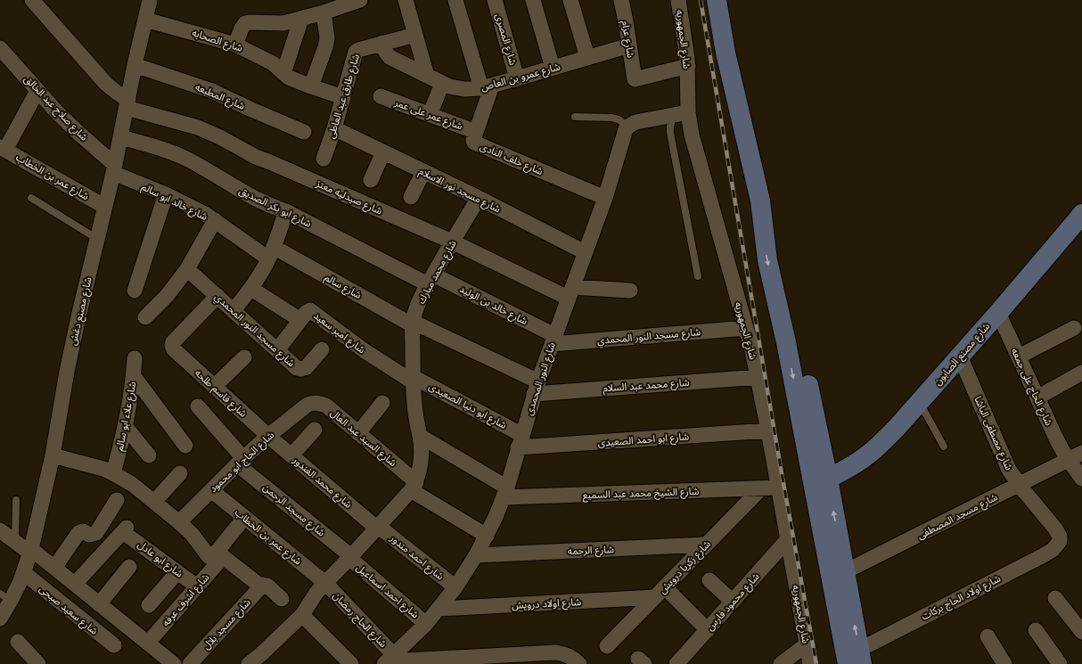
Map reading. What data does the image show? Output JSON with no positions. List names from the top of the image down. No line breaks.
{"streets":{"main road":["شارع مصنع الصابون"],"street":["شارع المصرى","شارع عزام","شارع الجمهوريه","شارع الصحابه","شارع عمرو بن العاص","شارع المطبعه","شارع طارق عبد العاطى","شارع صلاح عبد الخالق","شارع عمر على عمر","شارع خلف النادى","شارع عمر بن الخطاب","شارع مسجد نور الاسلام","شارع صيدليه معتز","شارع خالد ابو سالم","شارع ابو بكر الصديق","شارع محمد مبارك","شارع سالم","شارع خالد بن الوليد","شارع مصنع دغش","شارع مسجد النور المحمدي","شارع امير سعيد","شارع النور المحمدى","شارع محمد عبد السلام","شارع الحاج على جمعه","شارع قاسم طلحه","شارع ابو دنيا الصعيدى","شارع علاء ابو سالم","شارع مصطفى الباشا","شارع السيد عبد العال","شارع ابو احمد الصعيدى","شارع الحاج ابو محمود","شارع محمد الغندور","شارع الشيخ محمد عبد السميع","شارع مسجد الرحمن","شارع مسجد المصطفى","شارع الرحمه","شارع احمد مندور","شارع ابو عادل","شارع زكريا درويش","شارع احمد اسماعيل","شارع اولاد الحاج بركات","شارع اشرف عرفه","شارع محمود فارس","شارع اولاد درويش","شارع سعيد صبحى","شارع الحاج رمضان","شارع مسجد بلال"]},"crossings":[["شارع المصرى","شارع عمرو بن العاص"],["شارع عزام","شارع الجمهوريه"],["شارع عزام","شارع عمرو بن العاص"],["شارع الجمهوريه","شارع مسجد النور المحمدي"],["شارع الجمهوريه","شارع محمد عبد السلام"],["شارع الجمهوريه","شارع ابو احمد الصعيدى"],["شارع الجمهوريه","شارع الشيخ محمد عبد السميع"],["شارع الجمهوريه","شارع محمود فارس"],["شارع الصحابه","شارع طارق عبد العاطى"],["شارع الصحابه","شارع مصنع دغش"],["شارع عمرو بن العاص","شارع طارق عبد العاطى"],["شارع عمرو بن العاص","شارع خلف النادى"],["شارع المطبعه","شارع مصنع دغش"],["شارع طارق عبد العاطى","شارع مسجد نور الاسلام"],["شارع صلاح عبد الخالق","شارع خالد ابو سالم"],["شارع صلاح عبد الخالق","شارع مصنع دغش"],["شارع عمر على عمر","شارع خلف النادى"],["شارع خلف النادى","شارع النور المحمدى"],["شارع عمر بن الخطاب","شارع مصنع دغش"],["شارع عمر بن الخطاب","شارع الحاج ابو محمود"],["شارع عمر بن الخطاب","شارع اشرف عرفه"],["شارع عمر بن الخطاب","شارع الحاج رمضان"],["شارع مسجد نور الاسلام","شارع محمد مبارك"],["شارع مسجد نور الاسلام","شارع النور المحمدى"],["شارع صيدليه معتز","شارع محمد مبارك"],["شارع صيدليه معتز","شارع مصنع دغش"],["شارع صيدليه معتز","شارع النور المحمدى"],["شارع خالد ابو سالم","شارع سالم"],["شارع خالد ابو سالم","شارع مصنع دغش"],["شارع ابو بكر الصديق","شارع محمد مبارك"],["شارع ابو بكر الصديق","شارع خالد بن الوليد"],["شارع ابو بكر الصديق","شارع مصنع دغش"],["شارع محمد مبارك","شارع سالم"],["شارع محمد مبارك","شارع خالد بن الوليد"],["شارع محمد مبارك","شارع امير سعيد"],["شارع محمد مبارك","شارع ابو دنيا الصعيدى"],["شارع محمد مبارك","شارع السيد عبد العال"],["شارع سالم","شارع النور المحمدى"],["شارع سالم","شارع محمد عبد السلام"],["شارع خالد بن الوليد","شارع مسجد النور المحمدي"],["شارع خالد بن الوليد","شارع النور المحمدى"],["شارع مصنع دغش","شارع سعيد صبحى"],["شارع مسجد النور المحمدي","شارع امير سعيد"],["شارع مسجد النور المحمدي","شارع النور المحمدى"],["شارع مسجد النور المحمدي","شارع قاسم طلحه"],["شارع امير سعيد","شارع ابو دنيا الصعيدى"],["شارع مصنع الصابون","شارع الحاج على جمعه"],["شارع مصنع الصابون","شارع مصطفى الباشا"],["شارع النور المحمدى","شارع محمد عبد السلام"],["شارع النور المحمدى","شارع ابو دنيا الصعيدى"],["شارع النور المحمدى","شارع السيد عبد العال"],["شارع النور المحمدى","شارع ابو احمد الصعيدى"],["شارع النور المحمدى","شارع الشيخ محمد عبد السميع"],["شارع النور المحمدى","شارع الرحمه"],["شارع النور المحمدى","شارع احمد مندور"],["شارع النور المحمدى","شارع احمد اسماعيل"],["شارع النور المحمدى","شارع اولاد درويش"],["شارع النور المحمدى","شارع الحاج رمضان"],["شارع الحاج على جمعه","شارع مسجد المصطفى"],["شارع قاسم طلحه","شارع الحاج ابو محمود"],["شارع قاسم طلحه","شارع محمد الغندور"],["شارع ابو دنيا الصعيدى","شارع ابو احمد الصعيدى"],["شارع مصطفى الباشا","شارع مسجد المصطفى"],["شارع مصطفى الباشا","شارع اولاد الحاج بركات"],["شارع السيد عبد العال","شارع الحاج ابو محمود"],["شارع الحاج ابو محمود","شارع محمد الغندور"],["شارع الحاج ابو محمود","شارع مسجد الرحمن"],["شارع محمد الغندور","شارع احمد مندور"],["شارع الشيخ محمد عبد السميع","شارع زكريا درويش"],["شارع مسجد الرحمن","شارع احمد اسماعيل"],["شارع الرحمه","شارع زكريا درويش"],["شارع ابو عادل","شارع اشرف عرفه"],["شارع زكريا درويش","شارع اولاد درويش"]]}
